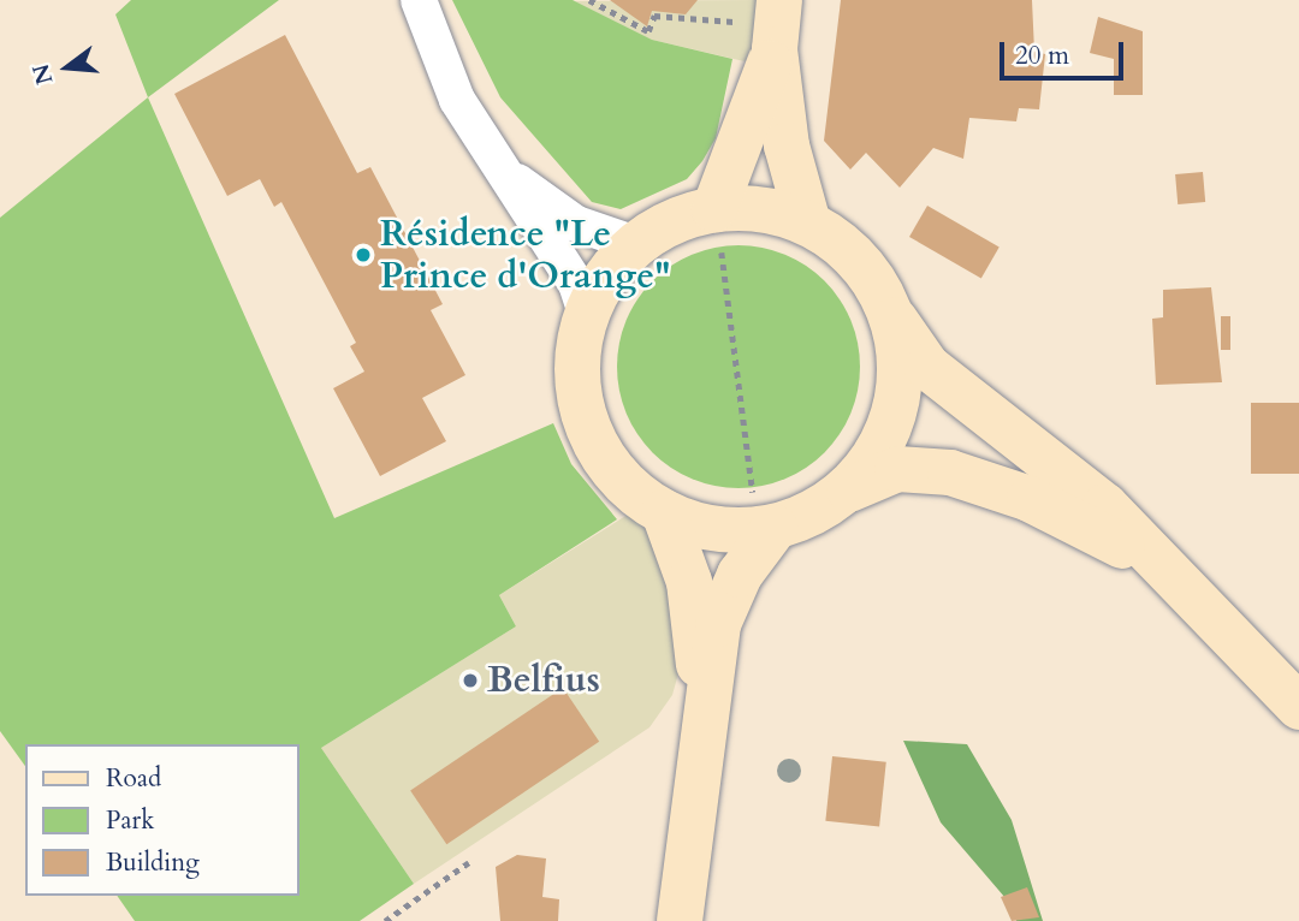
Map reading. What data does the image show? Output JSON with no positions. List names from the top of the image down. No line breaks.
{"places":["Résidence \"Le Prince d'Orange\"","Belfius"],"legend":["Road","Park","Building"],"scale_bar":"20 m","north":"left"}
